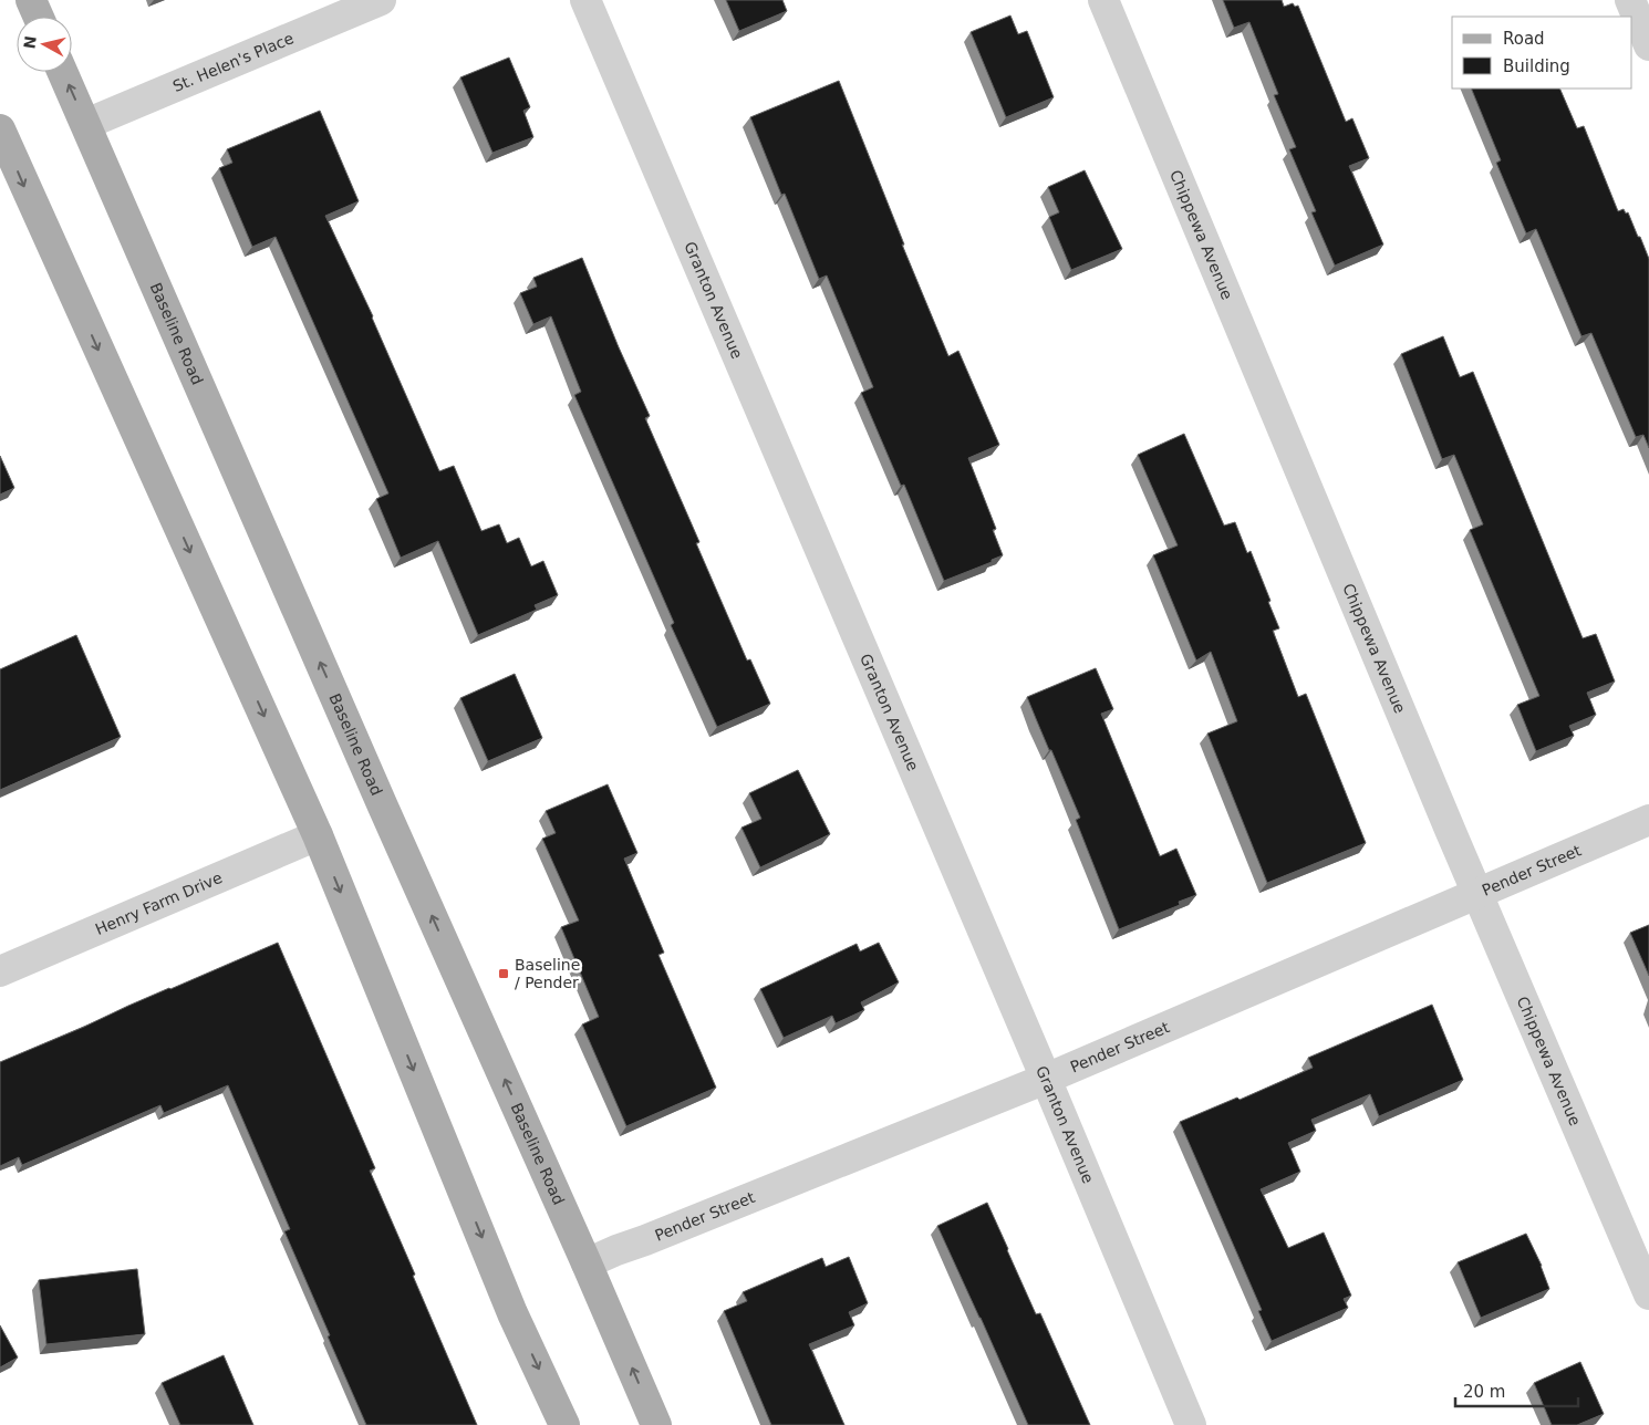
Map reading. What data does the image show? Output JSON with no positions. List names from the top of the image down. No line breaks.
{"streets":{"main road":["Baseline Road"],"street":["St. Helen's Place","Chippewa Avenue","Granton Avenue","Pender Street","Henry Farm Drive"]},"crossings":[["St. Helen's Place","Baseline Road"],["Chippewa Avenue","Pender Street"],["Granton Avenue","Pender Street"],["Baseline Road","Pender Street"]],"places":{"transit":["Baseline / Pender"]},"legend":["Road","Building"],"scale_bar":"20 m","north":"left"}
